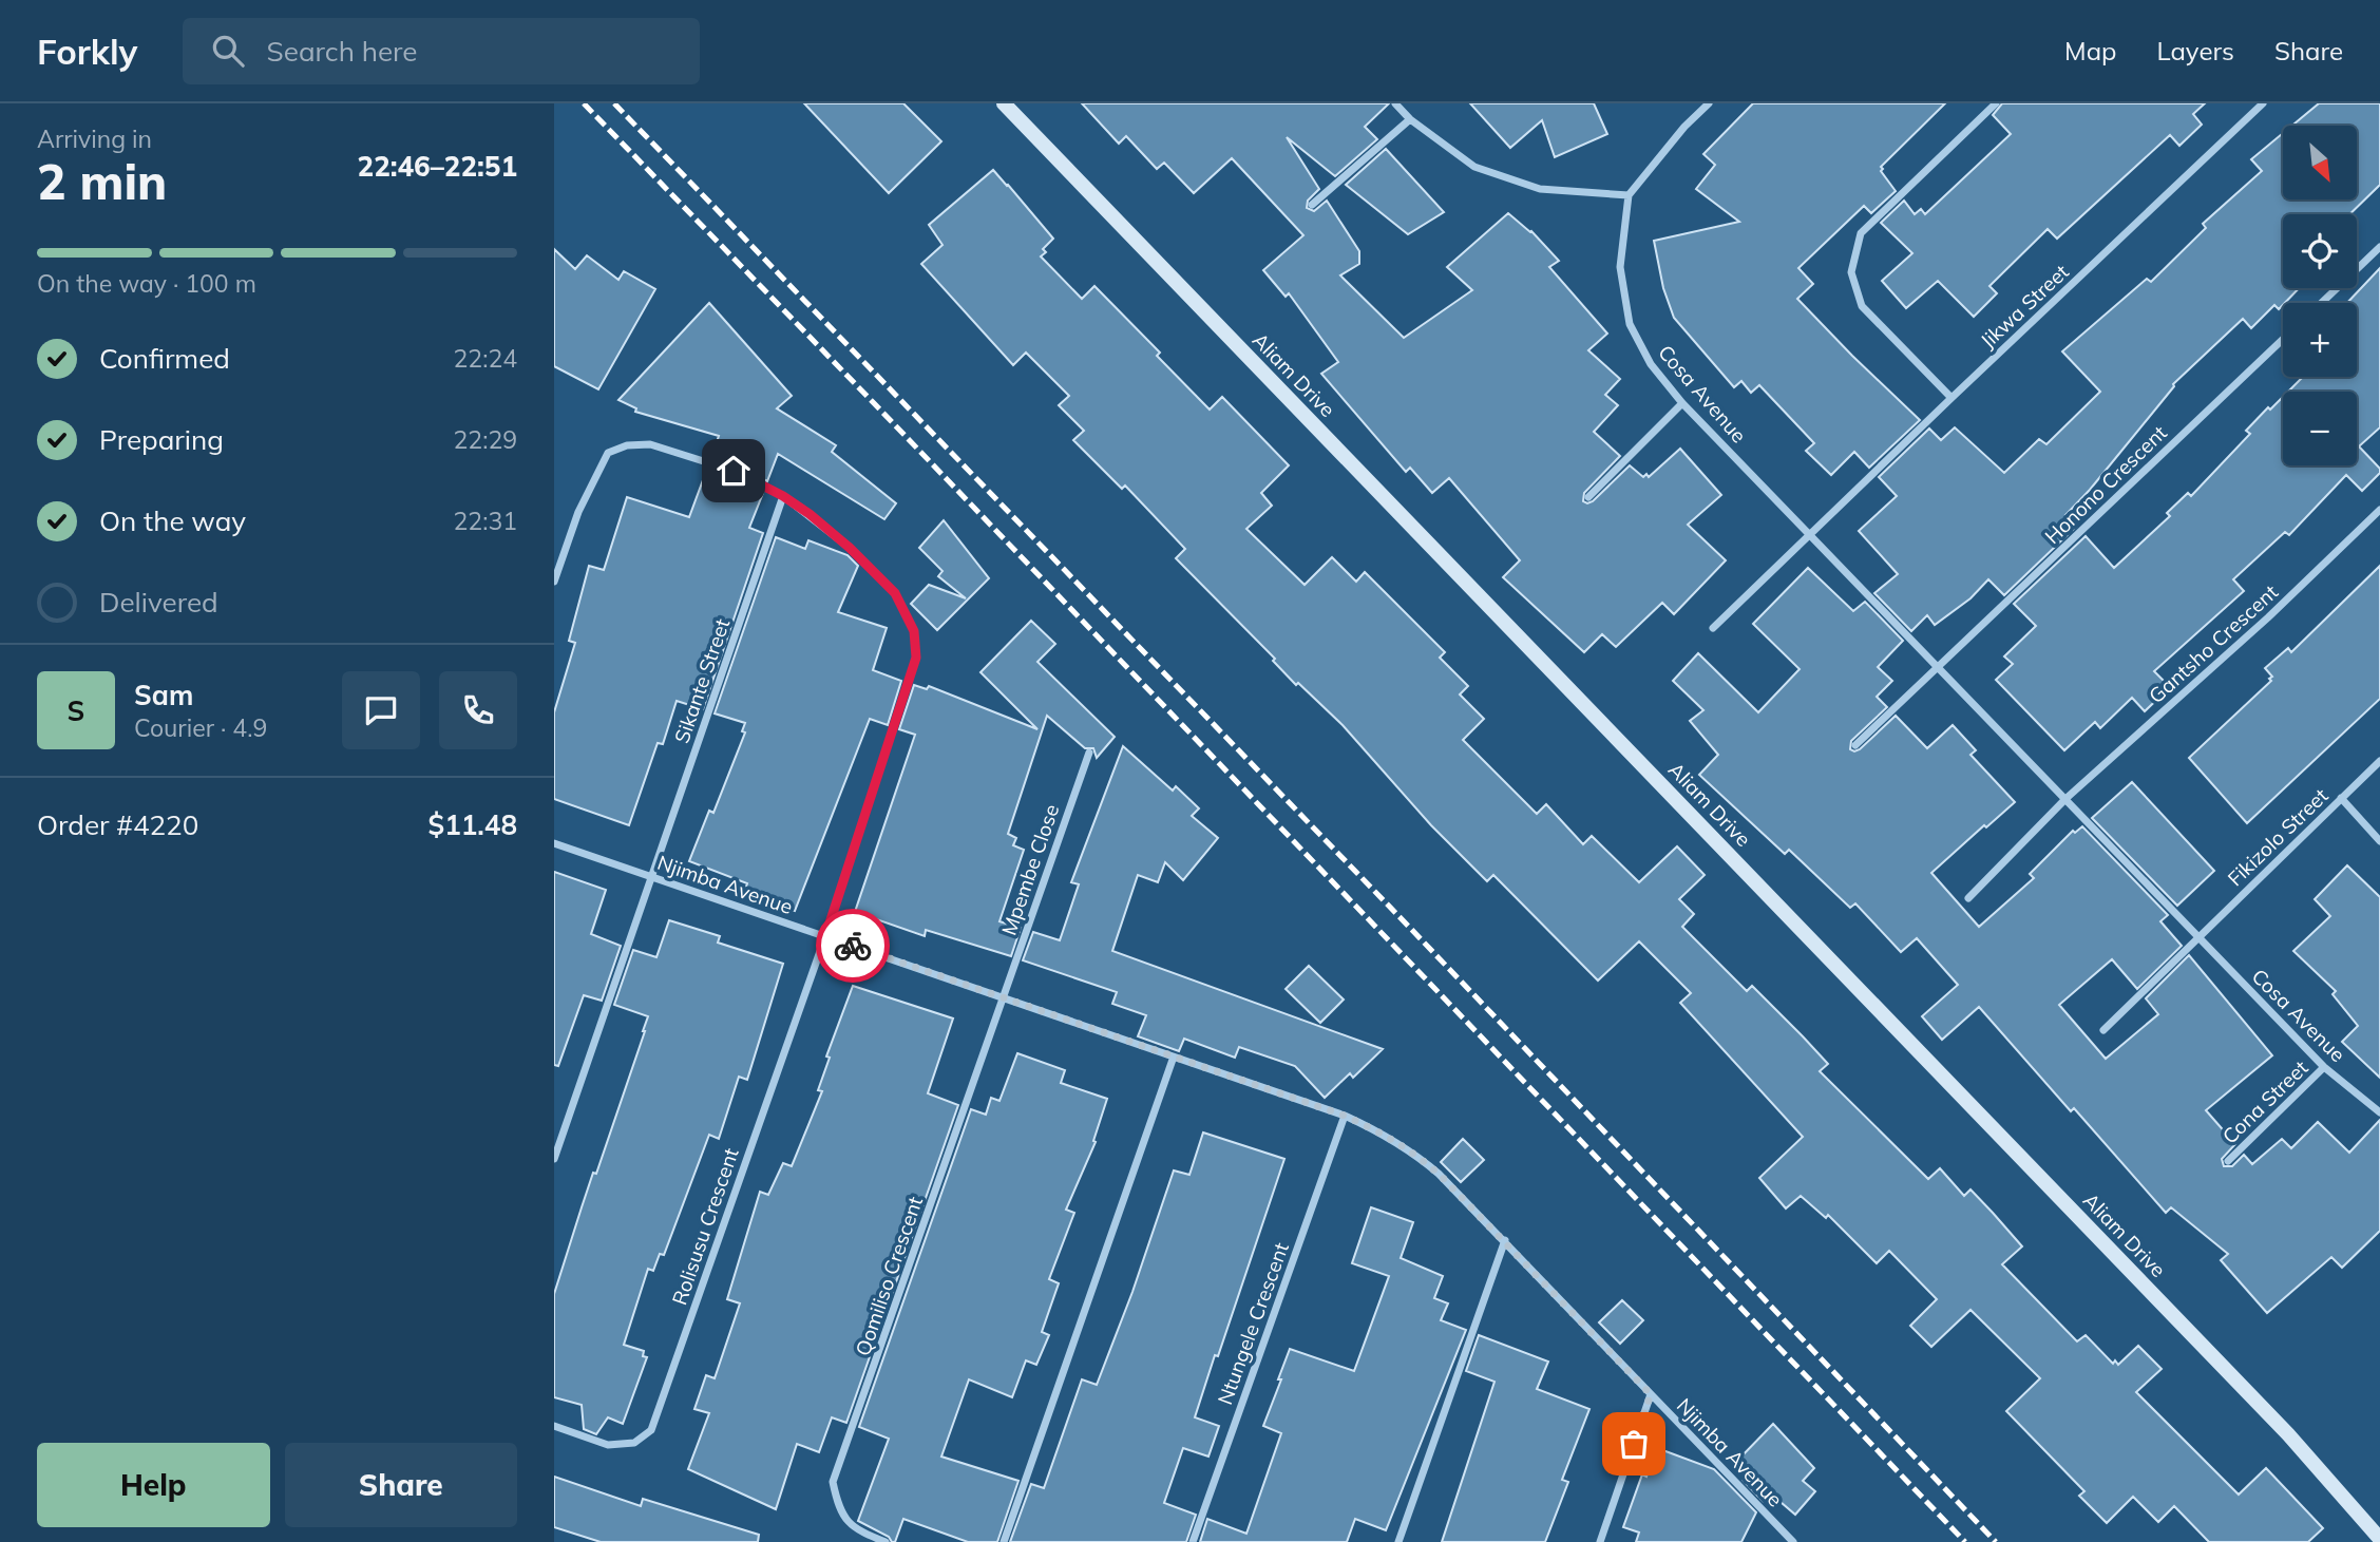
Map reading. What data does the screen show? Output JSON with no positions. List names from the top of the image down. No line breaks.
{"streets":{"street":["Jikwa Street","Aliam Drive","Cosa Avenue","Honono Crescent","Gantsho Crescent","Sikante Street","Fikizolo Street","Mpembe Close","Njimba Avenue","Cona Street","Rolisusu Crescent","Qomiliso Crescent","Ntungele Crescent"]},"crossings":[["Jikwa Street","Cosa Avenue"],["Cosa Avenue","Honono Crescent"],["Cosa Avenue","Gantsho Crescent"],["Cosa Avenue","Fikizolo Street"],["Cosa Avenue","Cona Street"],["Sikante Street","Njimba Avenue"],["Sikante Street","Rolisusu Crescent"],["Mpembe Close","Njimba Avenue"],["Mpembe Close","Qomiliso Crescent"],["Njimba Avenue","Rolisusu Crescent"],["Njimba Avenue","Qomiliso Crescent"],["Njimba Avenue","Ntungele Crescent"]],"north":"bottom right","page":{"header":"Forkly","search":"Search here","nav":["Map","Layers","Share"],"heading":["2 min","Arriving in","22:46–22:51"],"panel":["Sam","Courier · 4.9","Order #4220","$11.48"],"map_buttons":["+","−"],"bar":"On the way · 100 m","list":[["Confirmed","22:24"],["Preparing","22:29"],["On the way","22:31"],"Delivered"],"round":"S","buttons":["Help","Share"]}}
